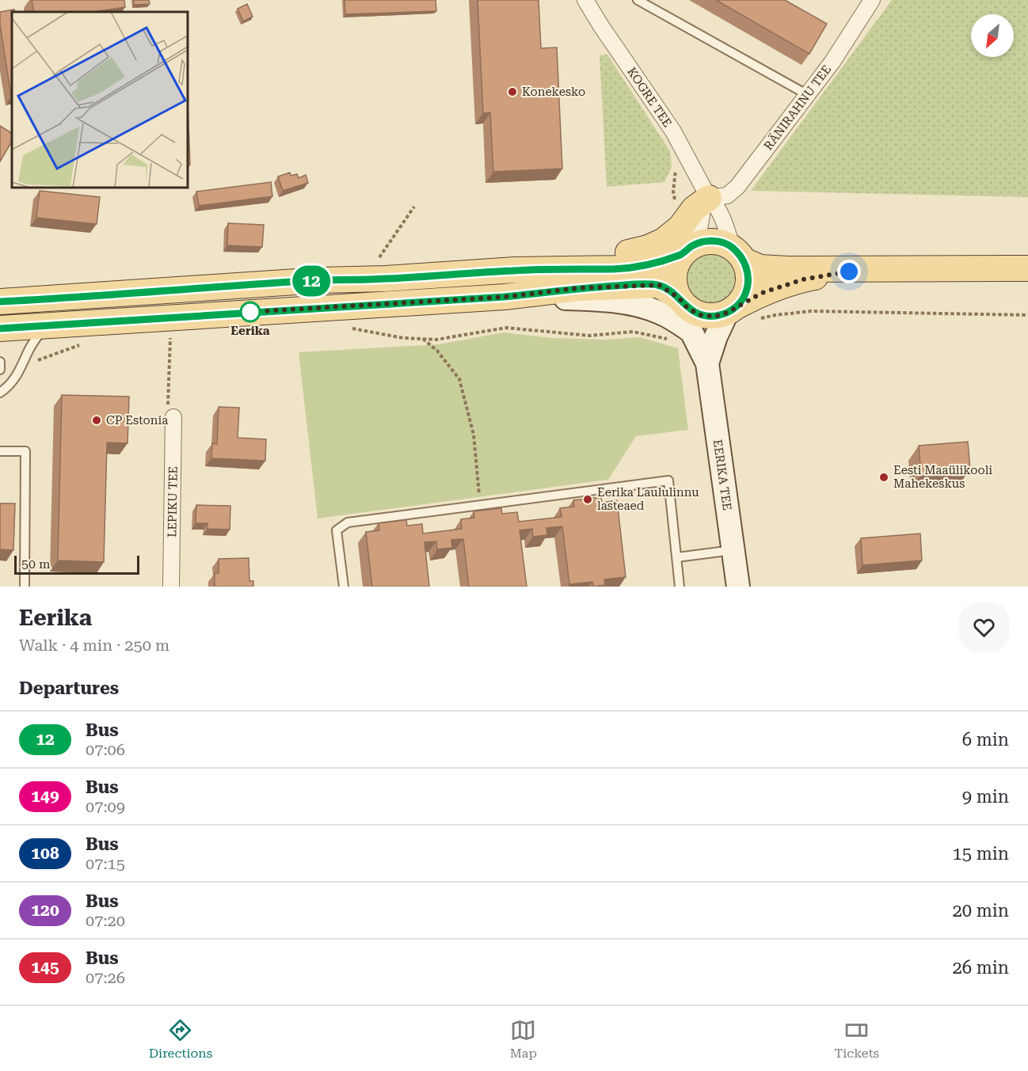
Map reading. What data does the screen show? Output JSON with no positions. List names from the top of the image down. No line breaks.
{"streets":{"street":["KOGRE TEE","RÄNIRAHNU TEE","EERIKA TEE","LEPIKU TEE"]},"crossings":[["KOGRE TEE","RÄNIRAHNU TEE"],["KOGRE TEE","EERIKA TEE"]],"places":["Konekesko","Eerika","CP Estonia","Eesti Maaülikooli Mahekeskus","Eerika Laululinnu lasteaed"],"lines":["bus line 12"],"scale_bar":"50 m","north":"bottom left","page":{"on_map":"12","scale":"50 m","heading":[["Eerika","Walk · 4 min · 250 m"],"Departures"],"list":[{"mark":"12","name":"Bus","note":"07:06","value":"6 min"},{"mark":"149","name":"Bus","note":"07:09","value":"9 min"},{"mark":"108","name":"Bus","note":"07:15","value":"15 min"},{"mark":"120","name":"Bus","note":"07:20","value":"20 min"},{"mark":"145","name":"Bus","note":"07:26","value":"26 min"}],"tabs":["Directions","Map","Tickets"]}}
